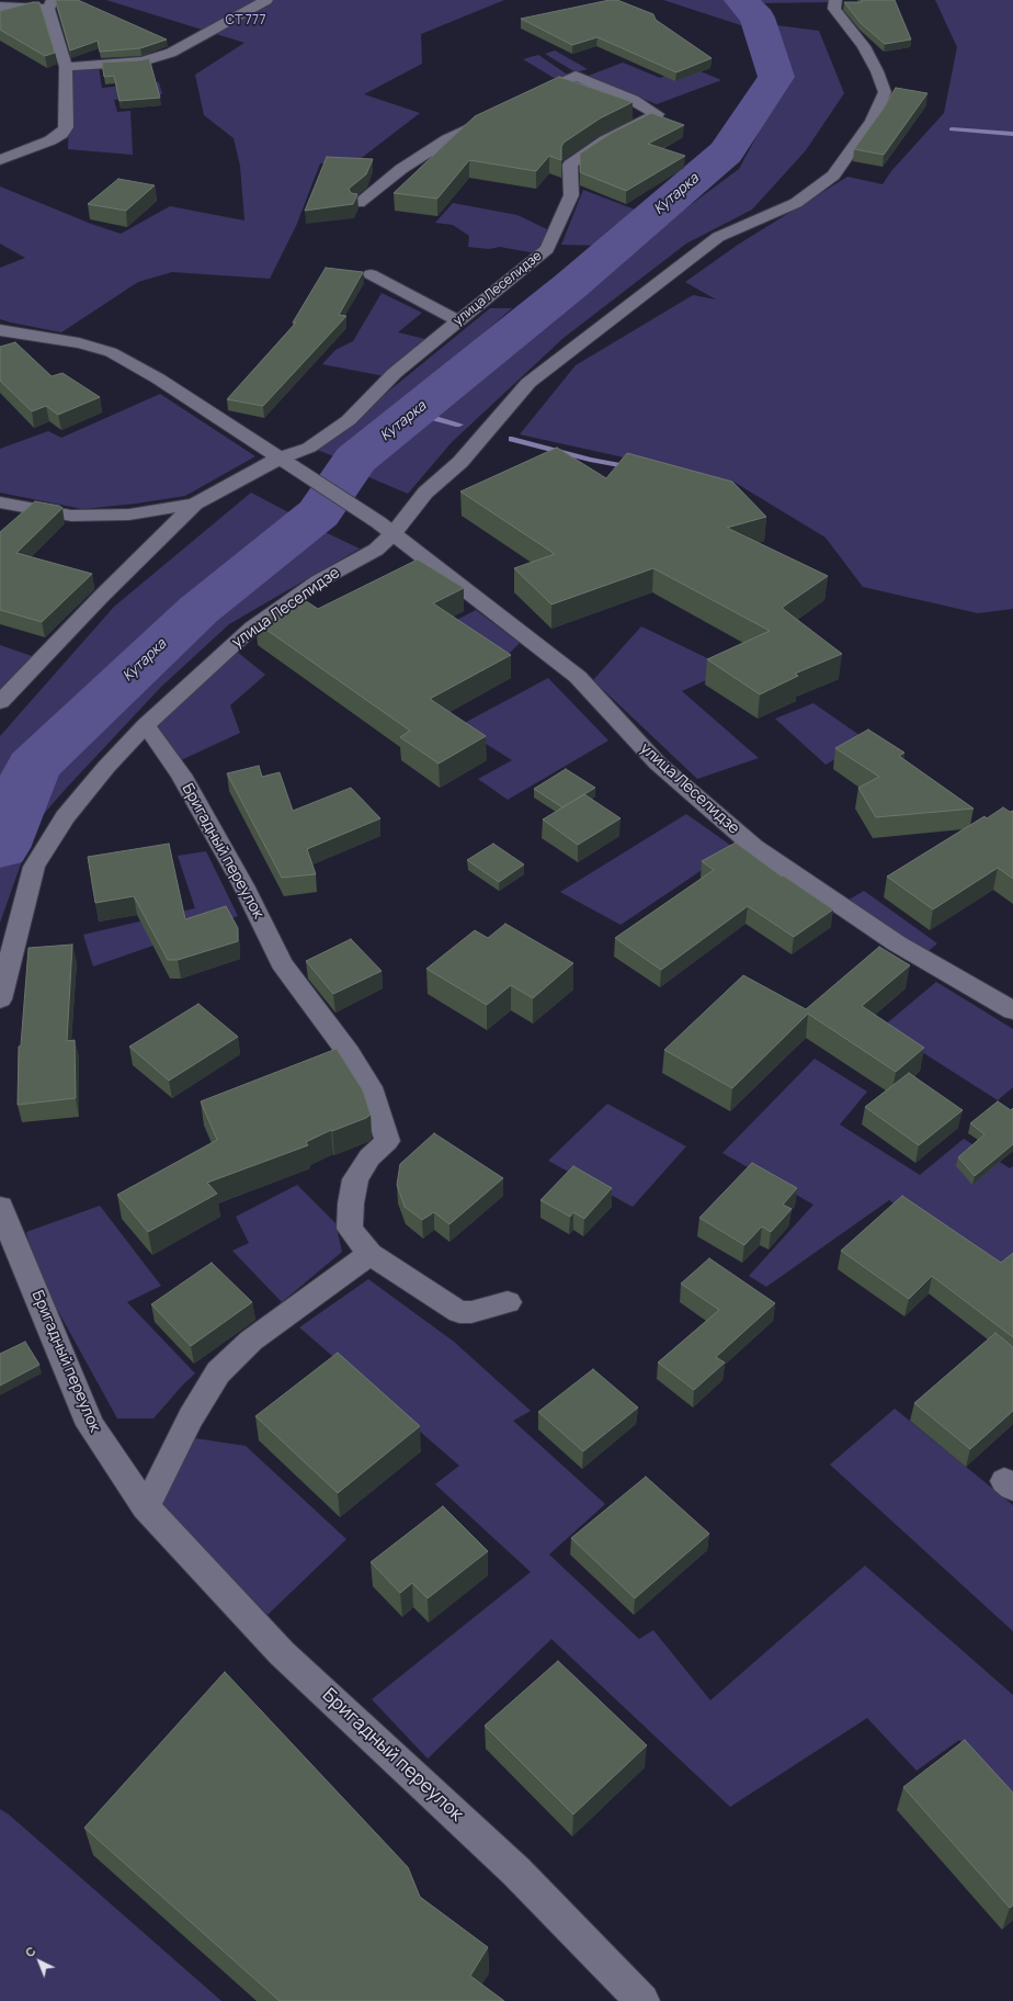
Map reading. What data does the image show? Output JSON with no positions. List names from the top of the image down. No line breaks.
{"streets":{"street":["улица Леселидзе","Бригадный переулок"]},"crossings":[["улица Леселидзе","Бригадный переулок"]],"water":["Кутарка"],"parks":["СТ 777"],"north":"top left"}
